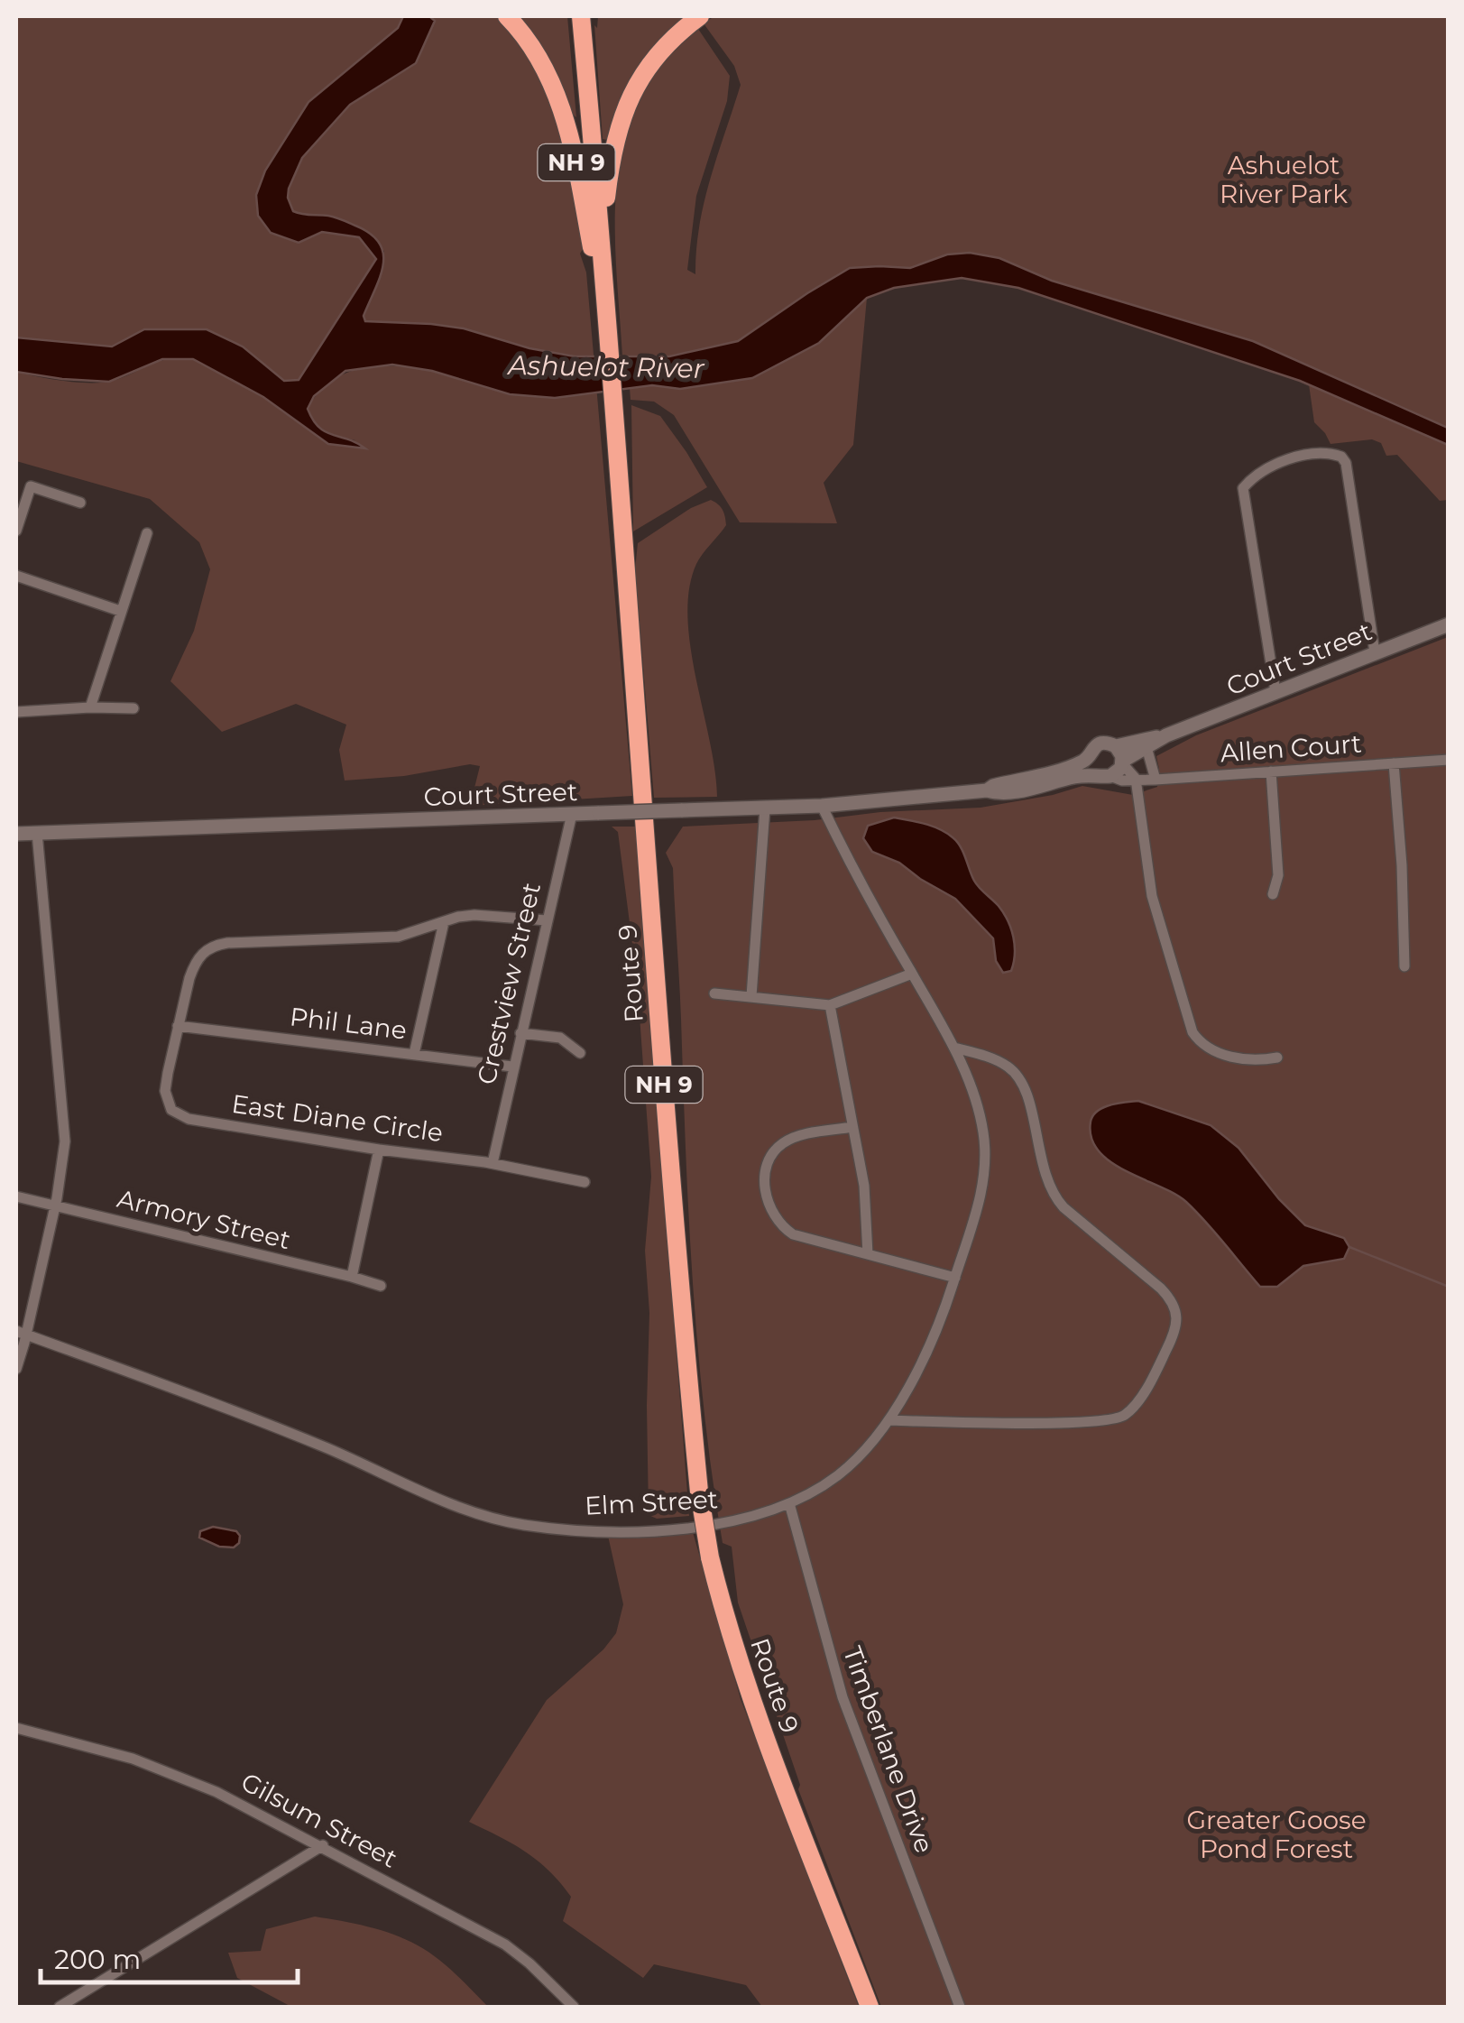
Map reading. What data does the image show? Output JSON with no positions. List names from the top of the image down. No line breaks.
{"streets":{"highway":["NH 9","Route 9"],"main road":["Court Street"],"street":["Allen Court","Crestview Street","Phil Lane","East Diane Circle","Armory Street","Elm Street","Timberlane Drive","Gilsum Street"]},"crossings":[["NH 9","Route 9"],["Court Street","Allen Court"],["Court Street","Crestview Street"],["Court Street","Elm Street"],["Crestview Street","Phil Lane"],["Crestview Street","East Diane Circle"],["Phil Lane","East Diane Circle"],["Elm Street","Timberlane Drive"]],"water":["Ashuelot River"],"parks":["Ashuelot River Park","Greater Goose Pond Forest"],"scale_bar":"200 m"}
